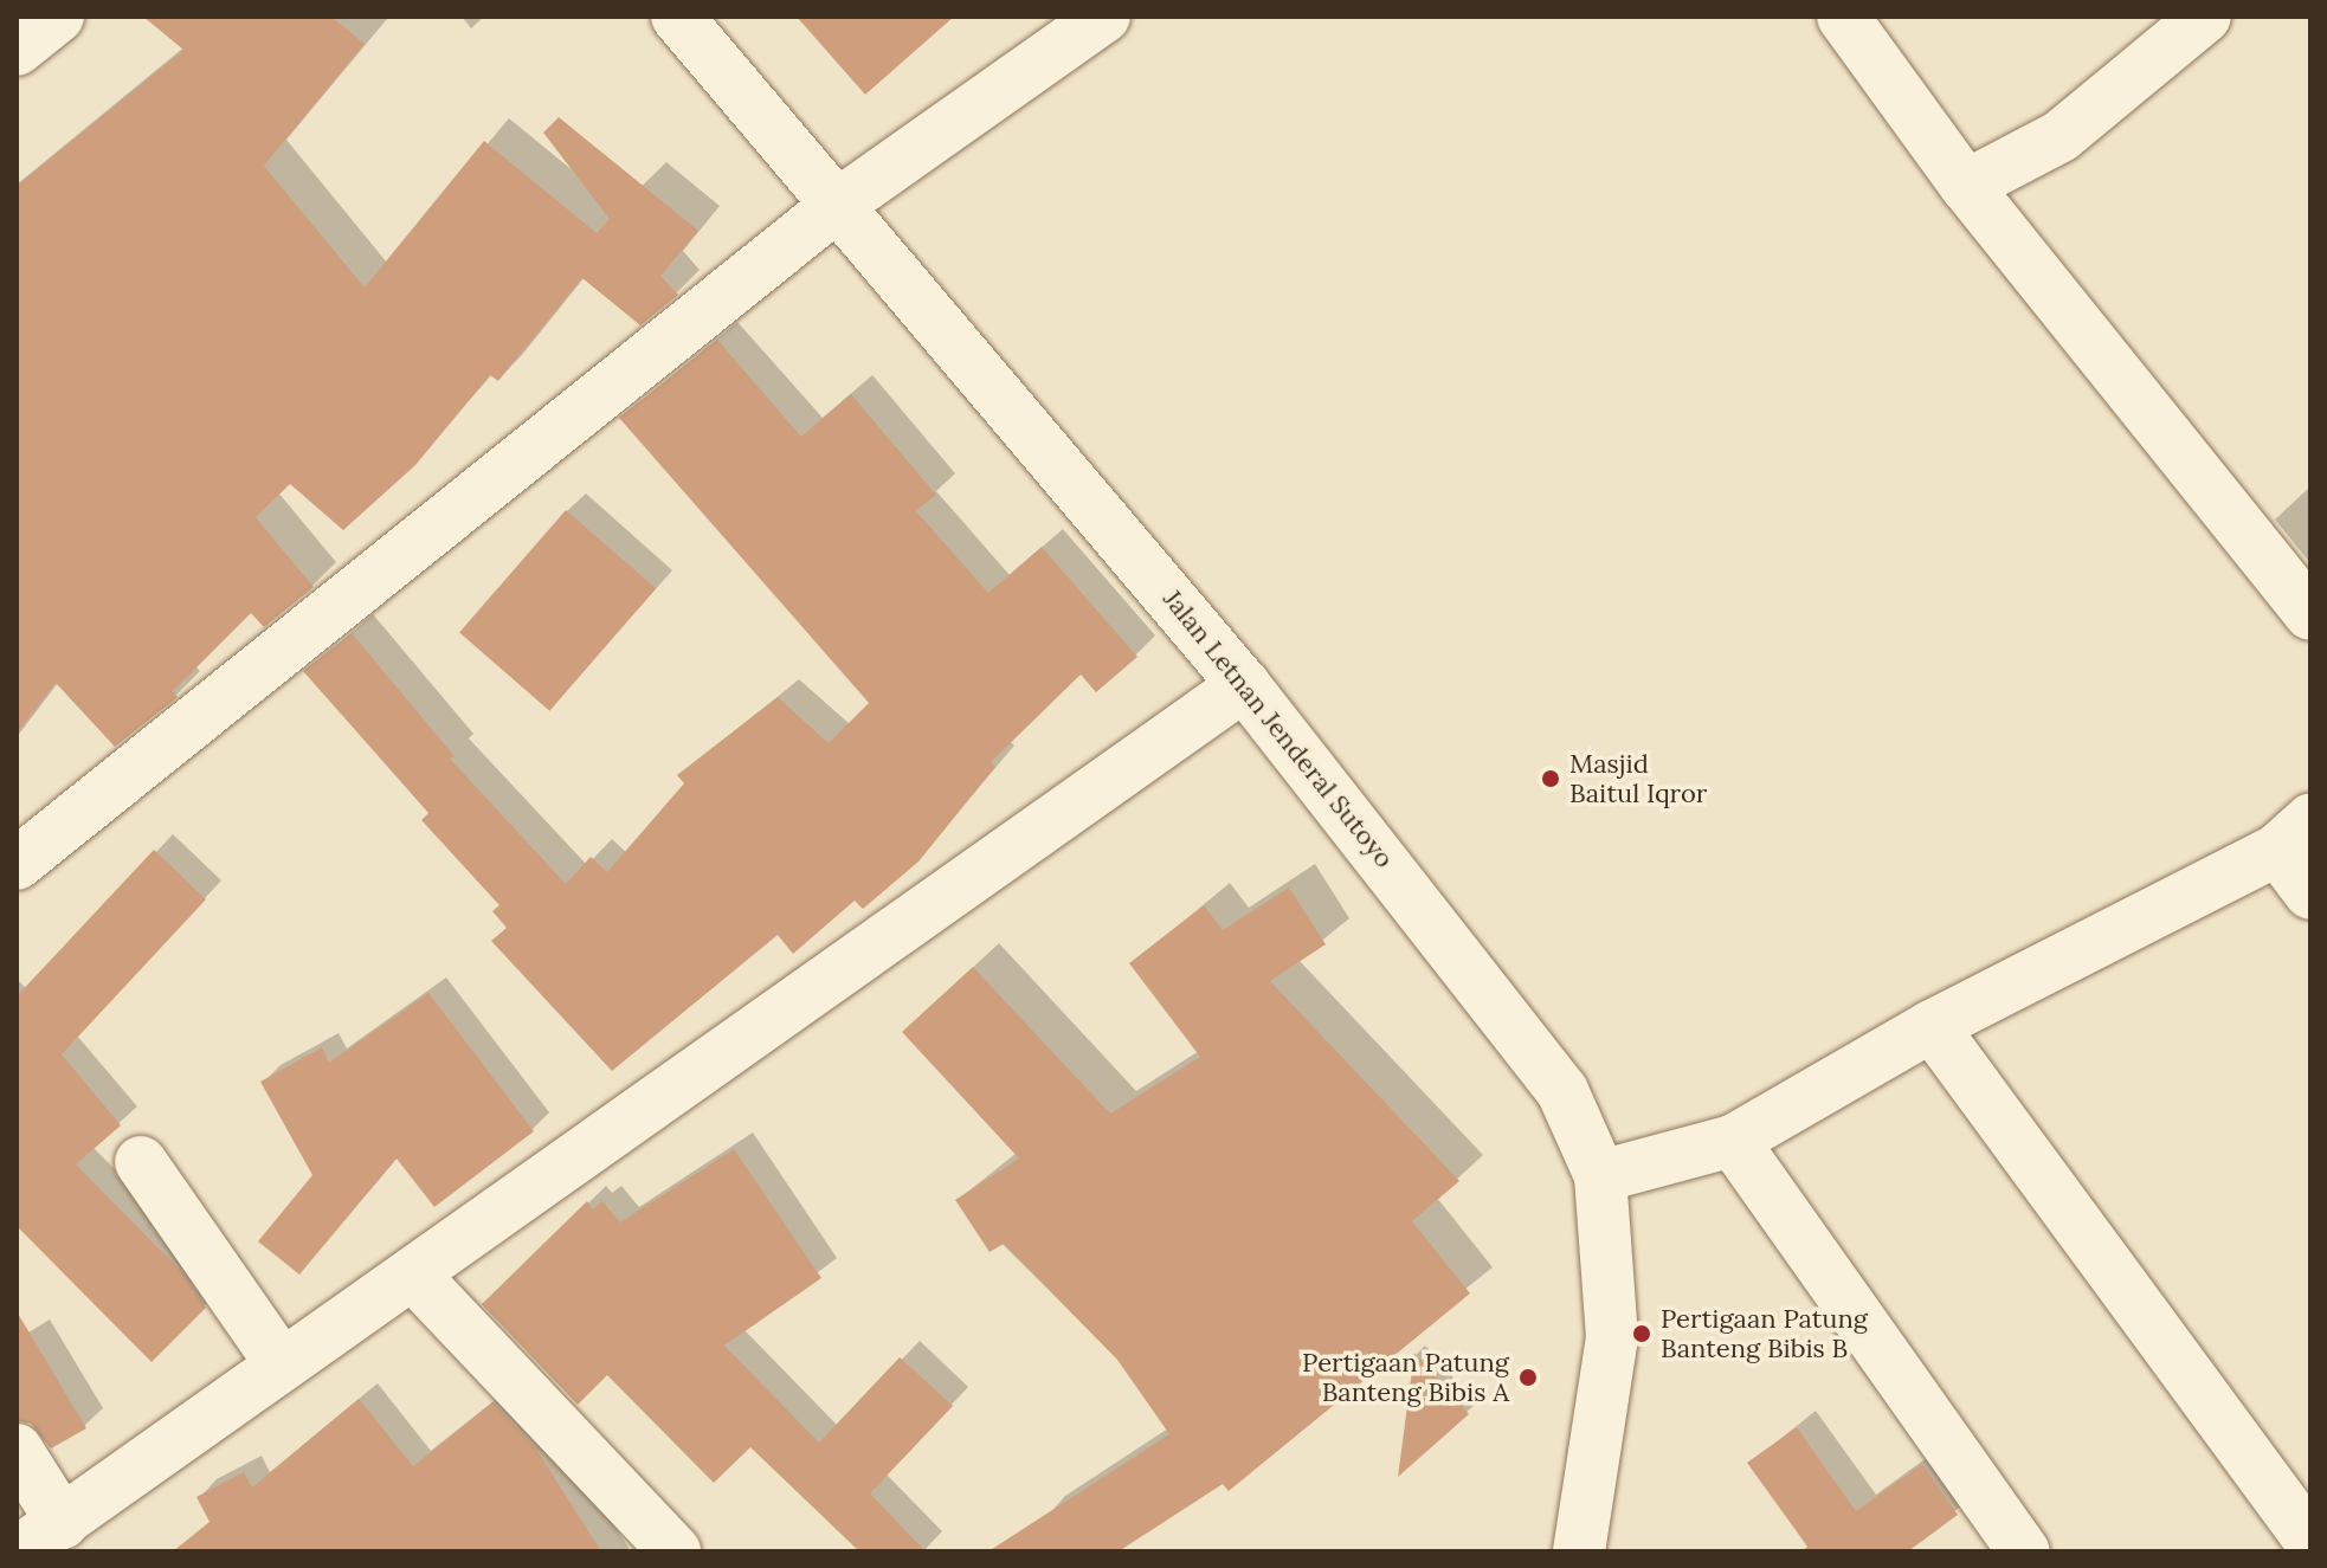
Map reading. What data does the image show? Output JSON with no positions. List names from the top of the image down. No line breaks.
{"streets":{"street":["Jalan Letnan Jenderal Sutoyo"]},"places":["Masjid Baitul Iqror","Pertigaan Patung Banteng Bibis B","Pertigaan Patung Banteng Bibis A"]}
